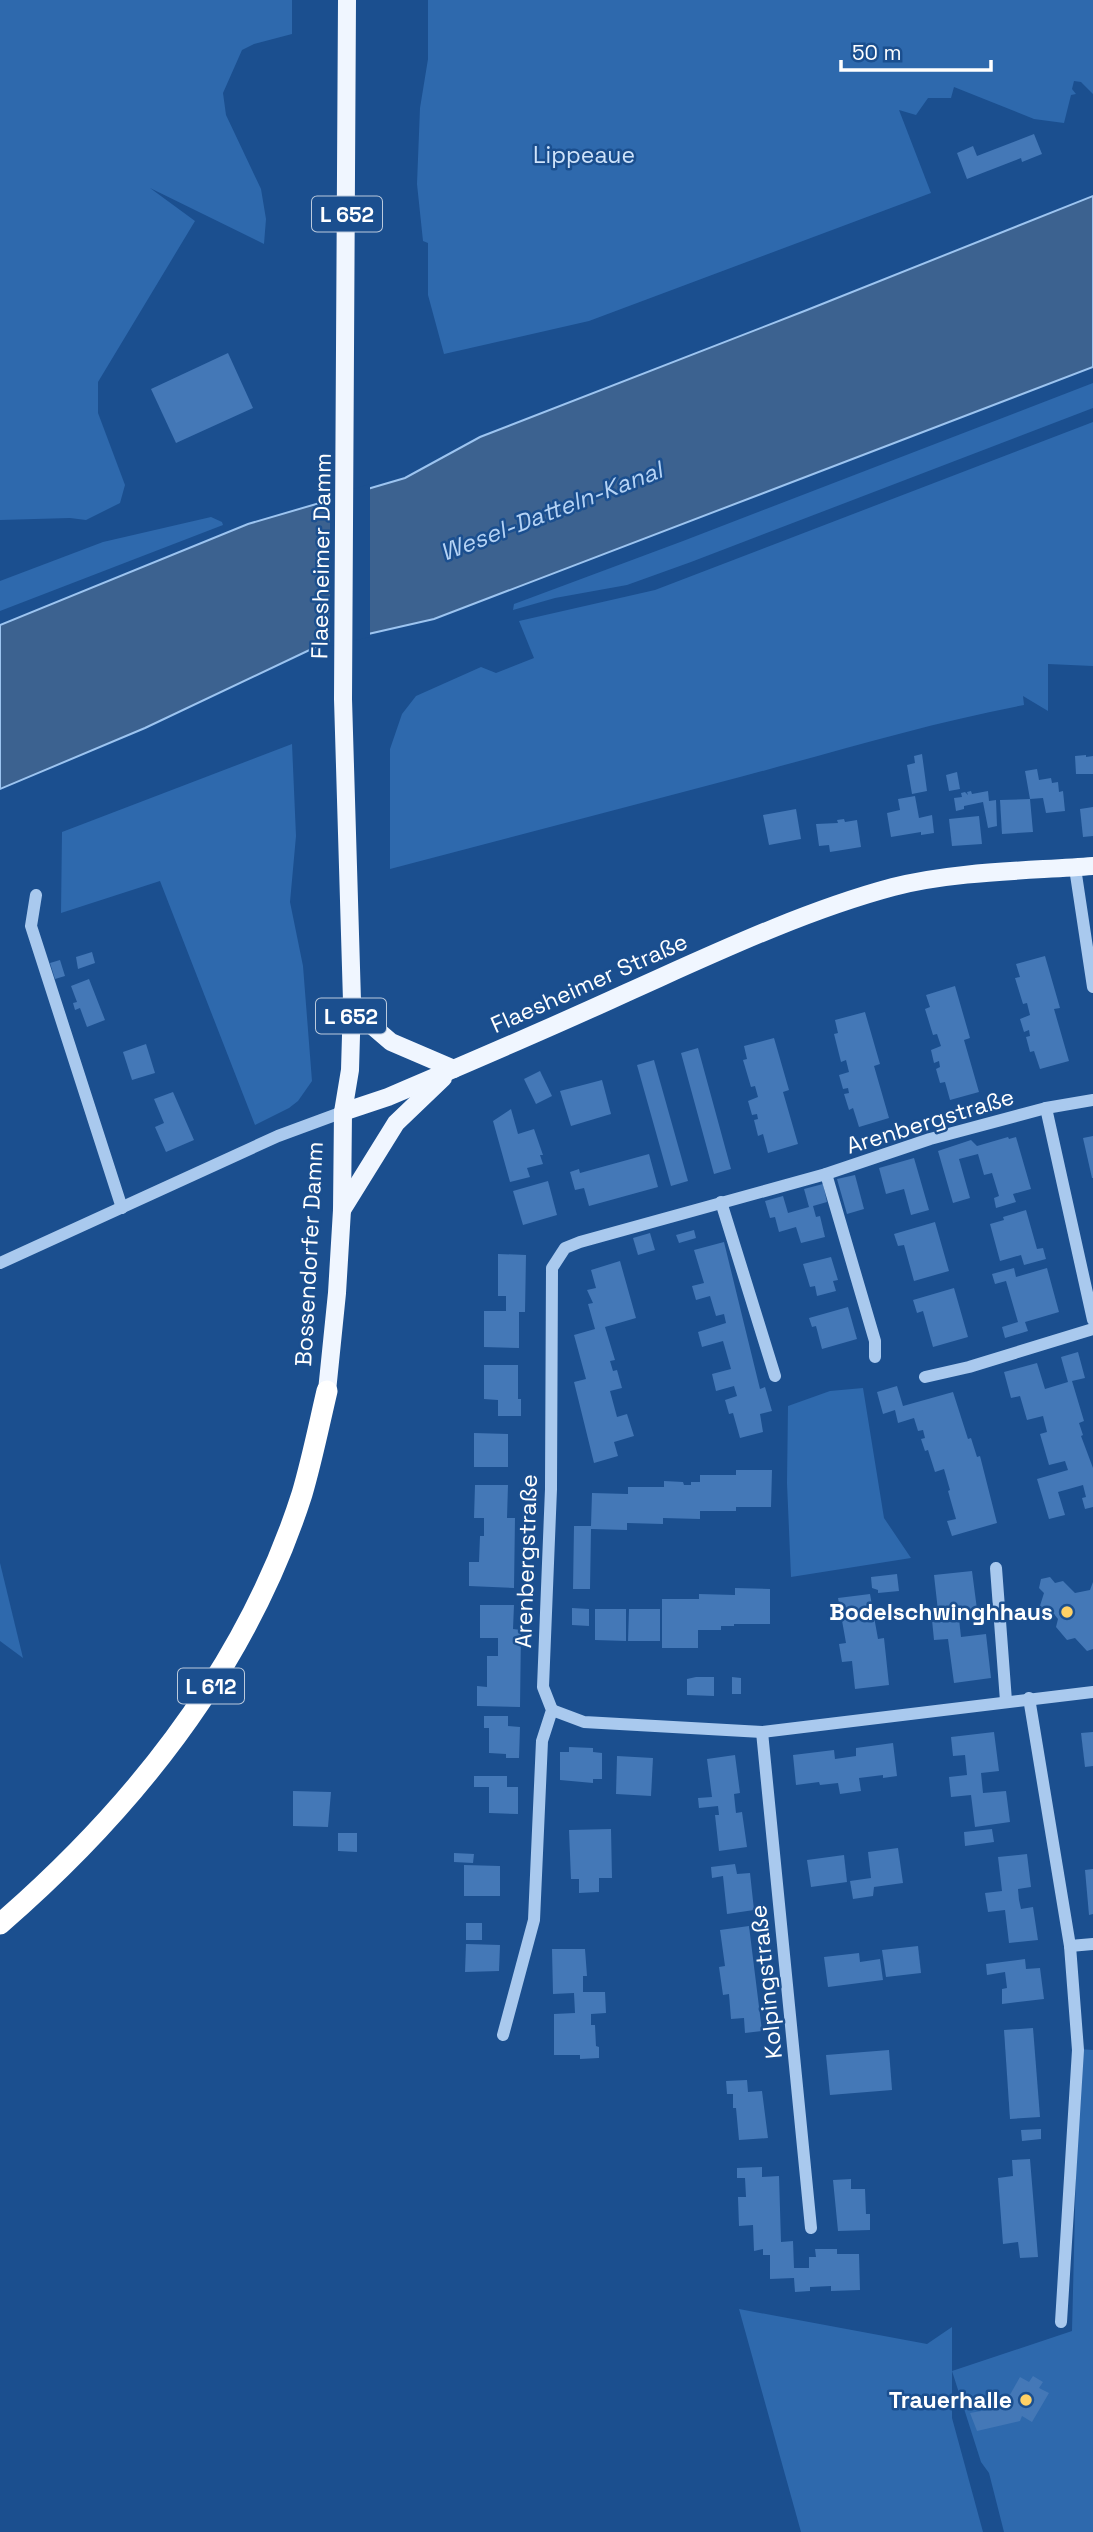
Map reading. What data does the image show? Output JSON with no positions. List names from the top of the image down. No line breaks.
{"streets":{"highway":["Bossendorfer Damm","L 612"],"main road":["L 652","Flaesheimer Damm","Flaesheimer Straße"],"street":["Arenbergstraße","Kolpingstraße"]},"crossings":[["Flaesheimer Damm","Flaesheimer Straße"],["Flaesheimer Damm","Bossendorfer Damm"],["Flaesheimer Straße","Bossendorfer Damm"]],"water":["Wesel-Datteln-Kanal"],"parks":["Lippeaue"],"places":["Bodelschwinghhaus","Trauerhalle"],"scale_bar":"50 m"}
